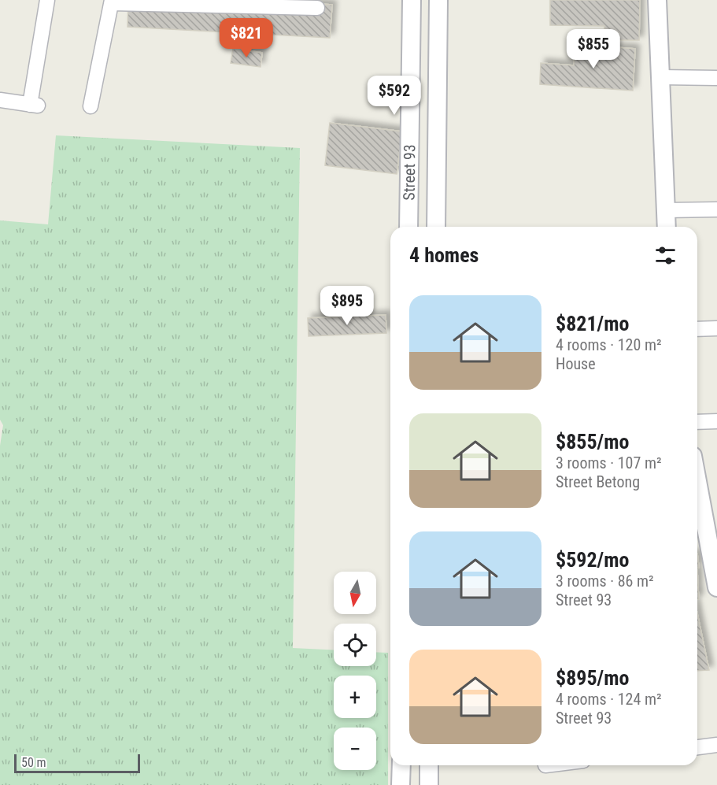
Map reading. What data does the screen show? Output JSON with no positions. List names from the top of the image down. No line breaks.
{"streets":{"street":["Street 93"]},"scale_bar":"50 m","north":"bottom","page":{"price":["$821","$855","$592","$895"],"heading":"4 homes","list":[{"name":"$821/mo","note":"4 rooms · 120 m² · House"},{"name":"$855/mo","note":"3 rooms · 107 m² · Street Betong"},{"name":"$592/mo","note":"3 rooms · 86 m² · Street 93"},{"name":"$895/mo","note":"4 rooms · 124 m² · Street 93"}],"map_buttons":["+","−"],"scale":"50 m"}}
